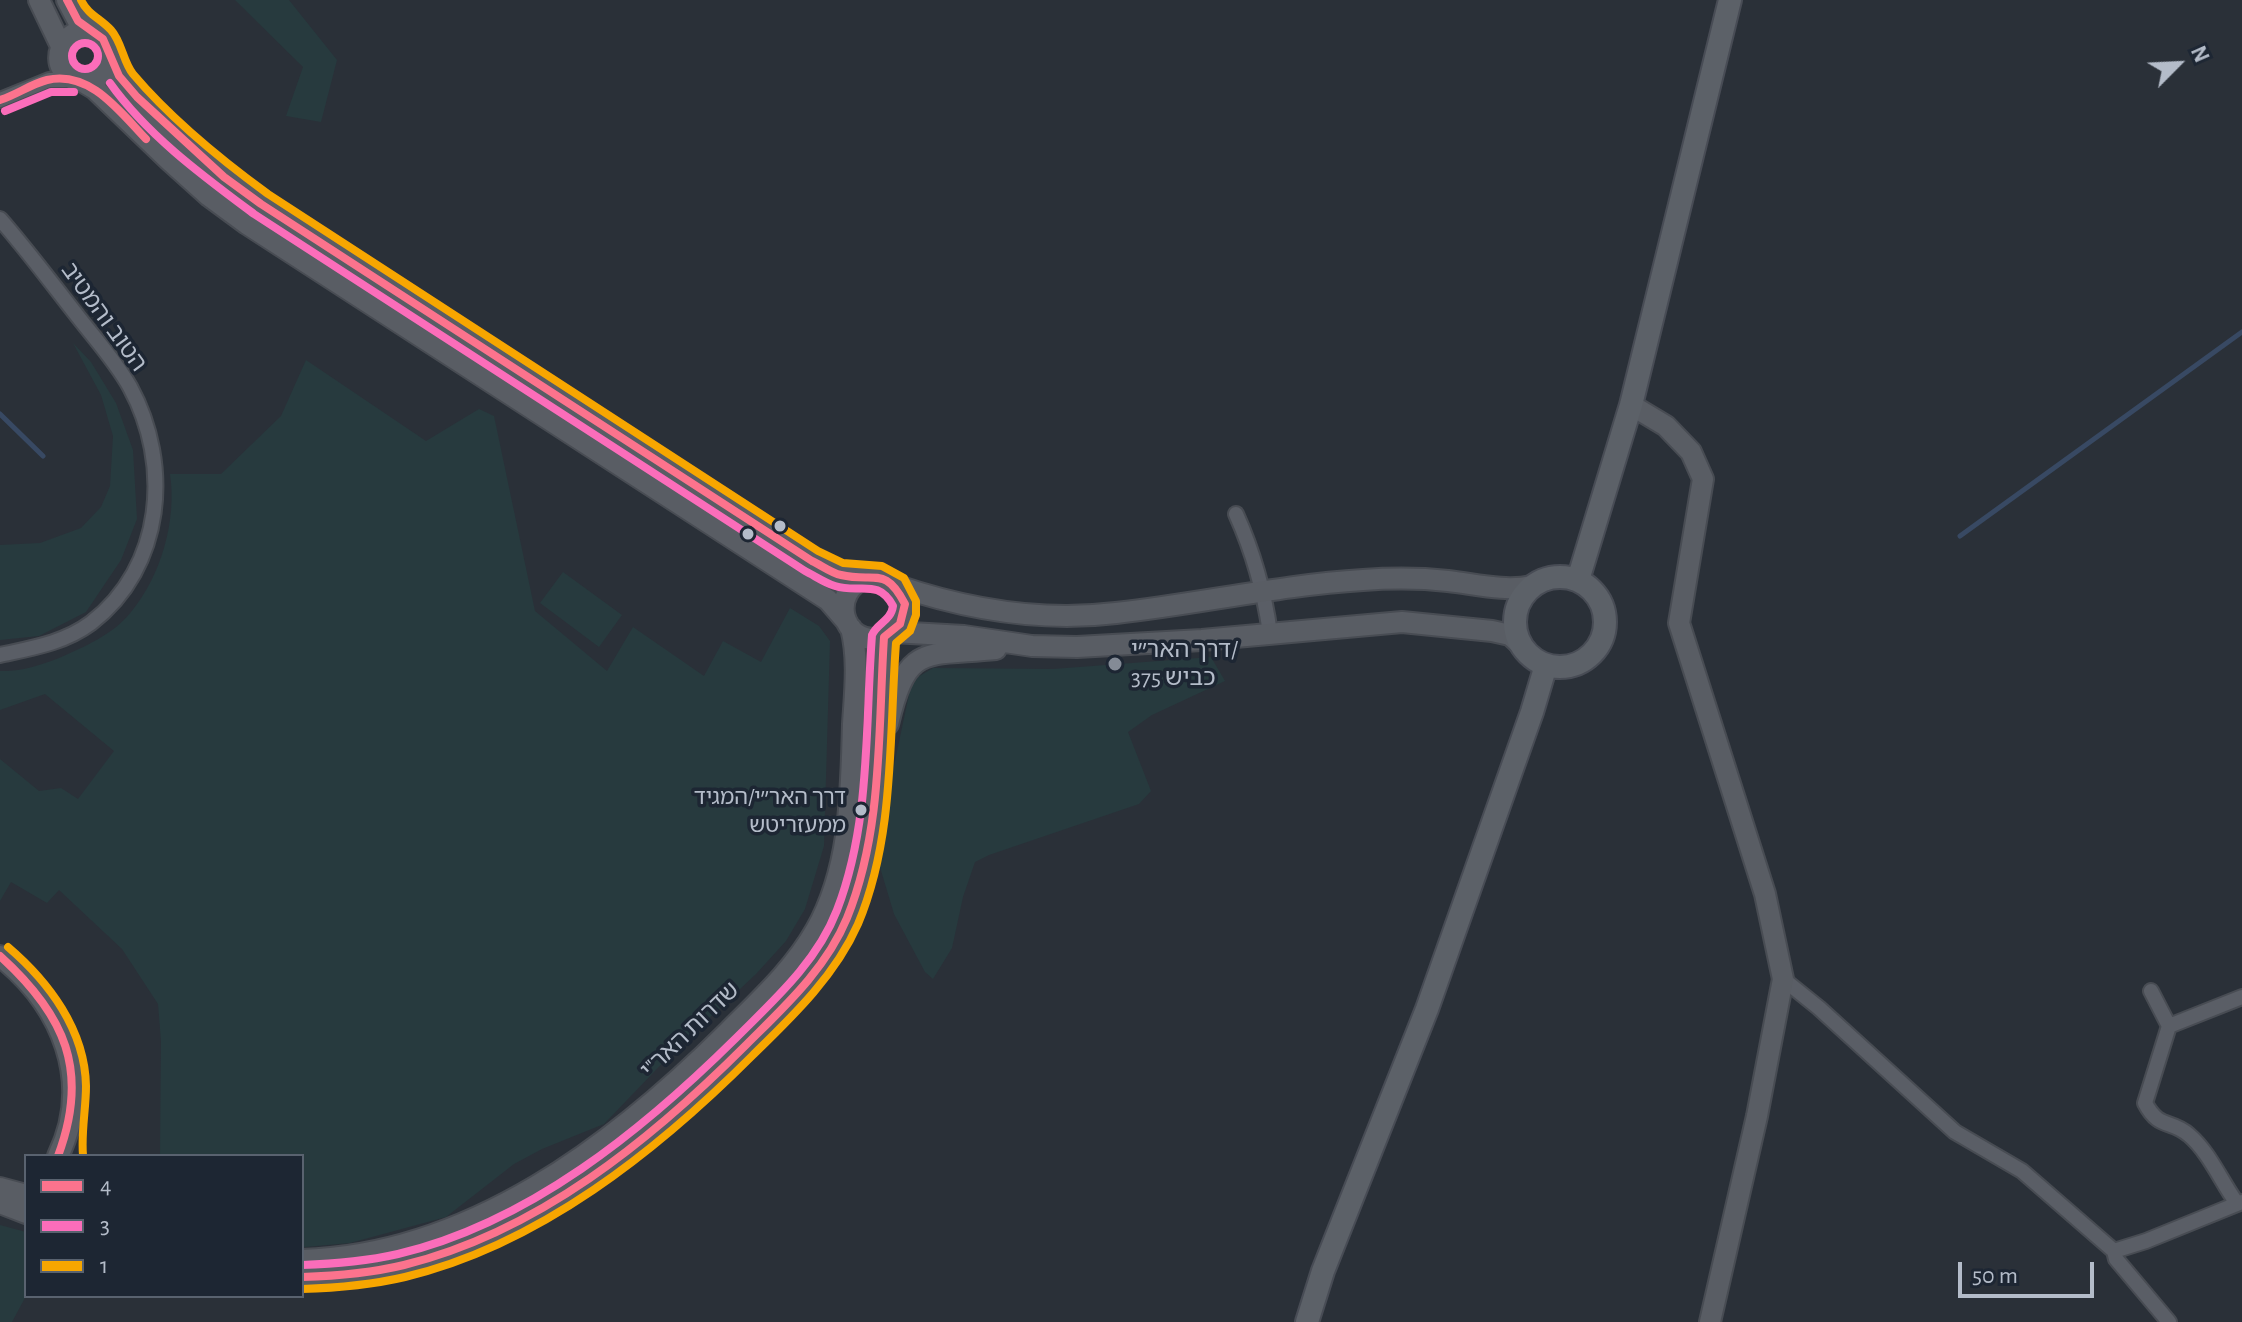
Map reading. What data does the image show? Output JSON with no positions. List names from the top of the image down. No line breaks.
{"streets":{"street":["הטוב והמטיב","שדרות האר\"י"]},"places":["דרך האר״י/ כביש 375","דרך האר״י/המגיד ממעזריטש"],"lines":["transit line 4","transit line 1","transit line 3"],"legend":["4","3","1"],"scale_bar":"50 m","north":"top right"}
